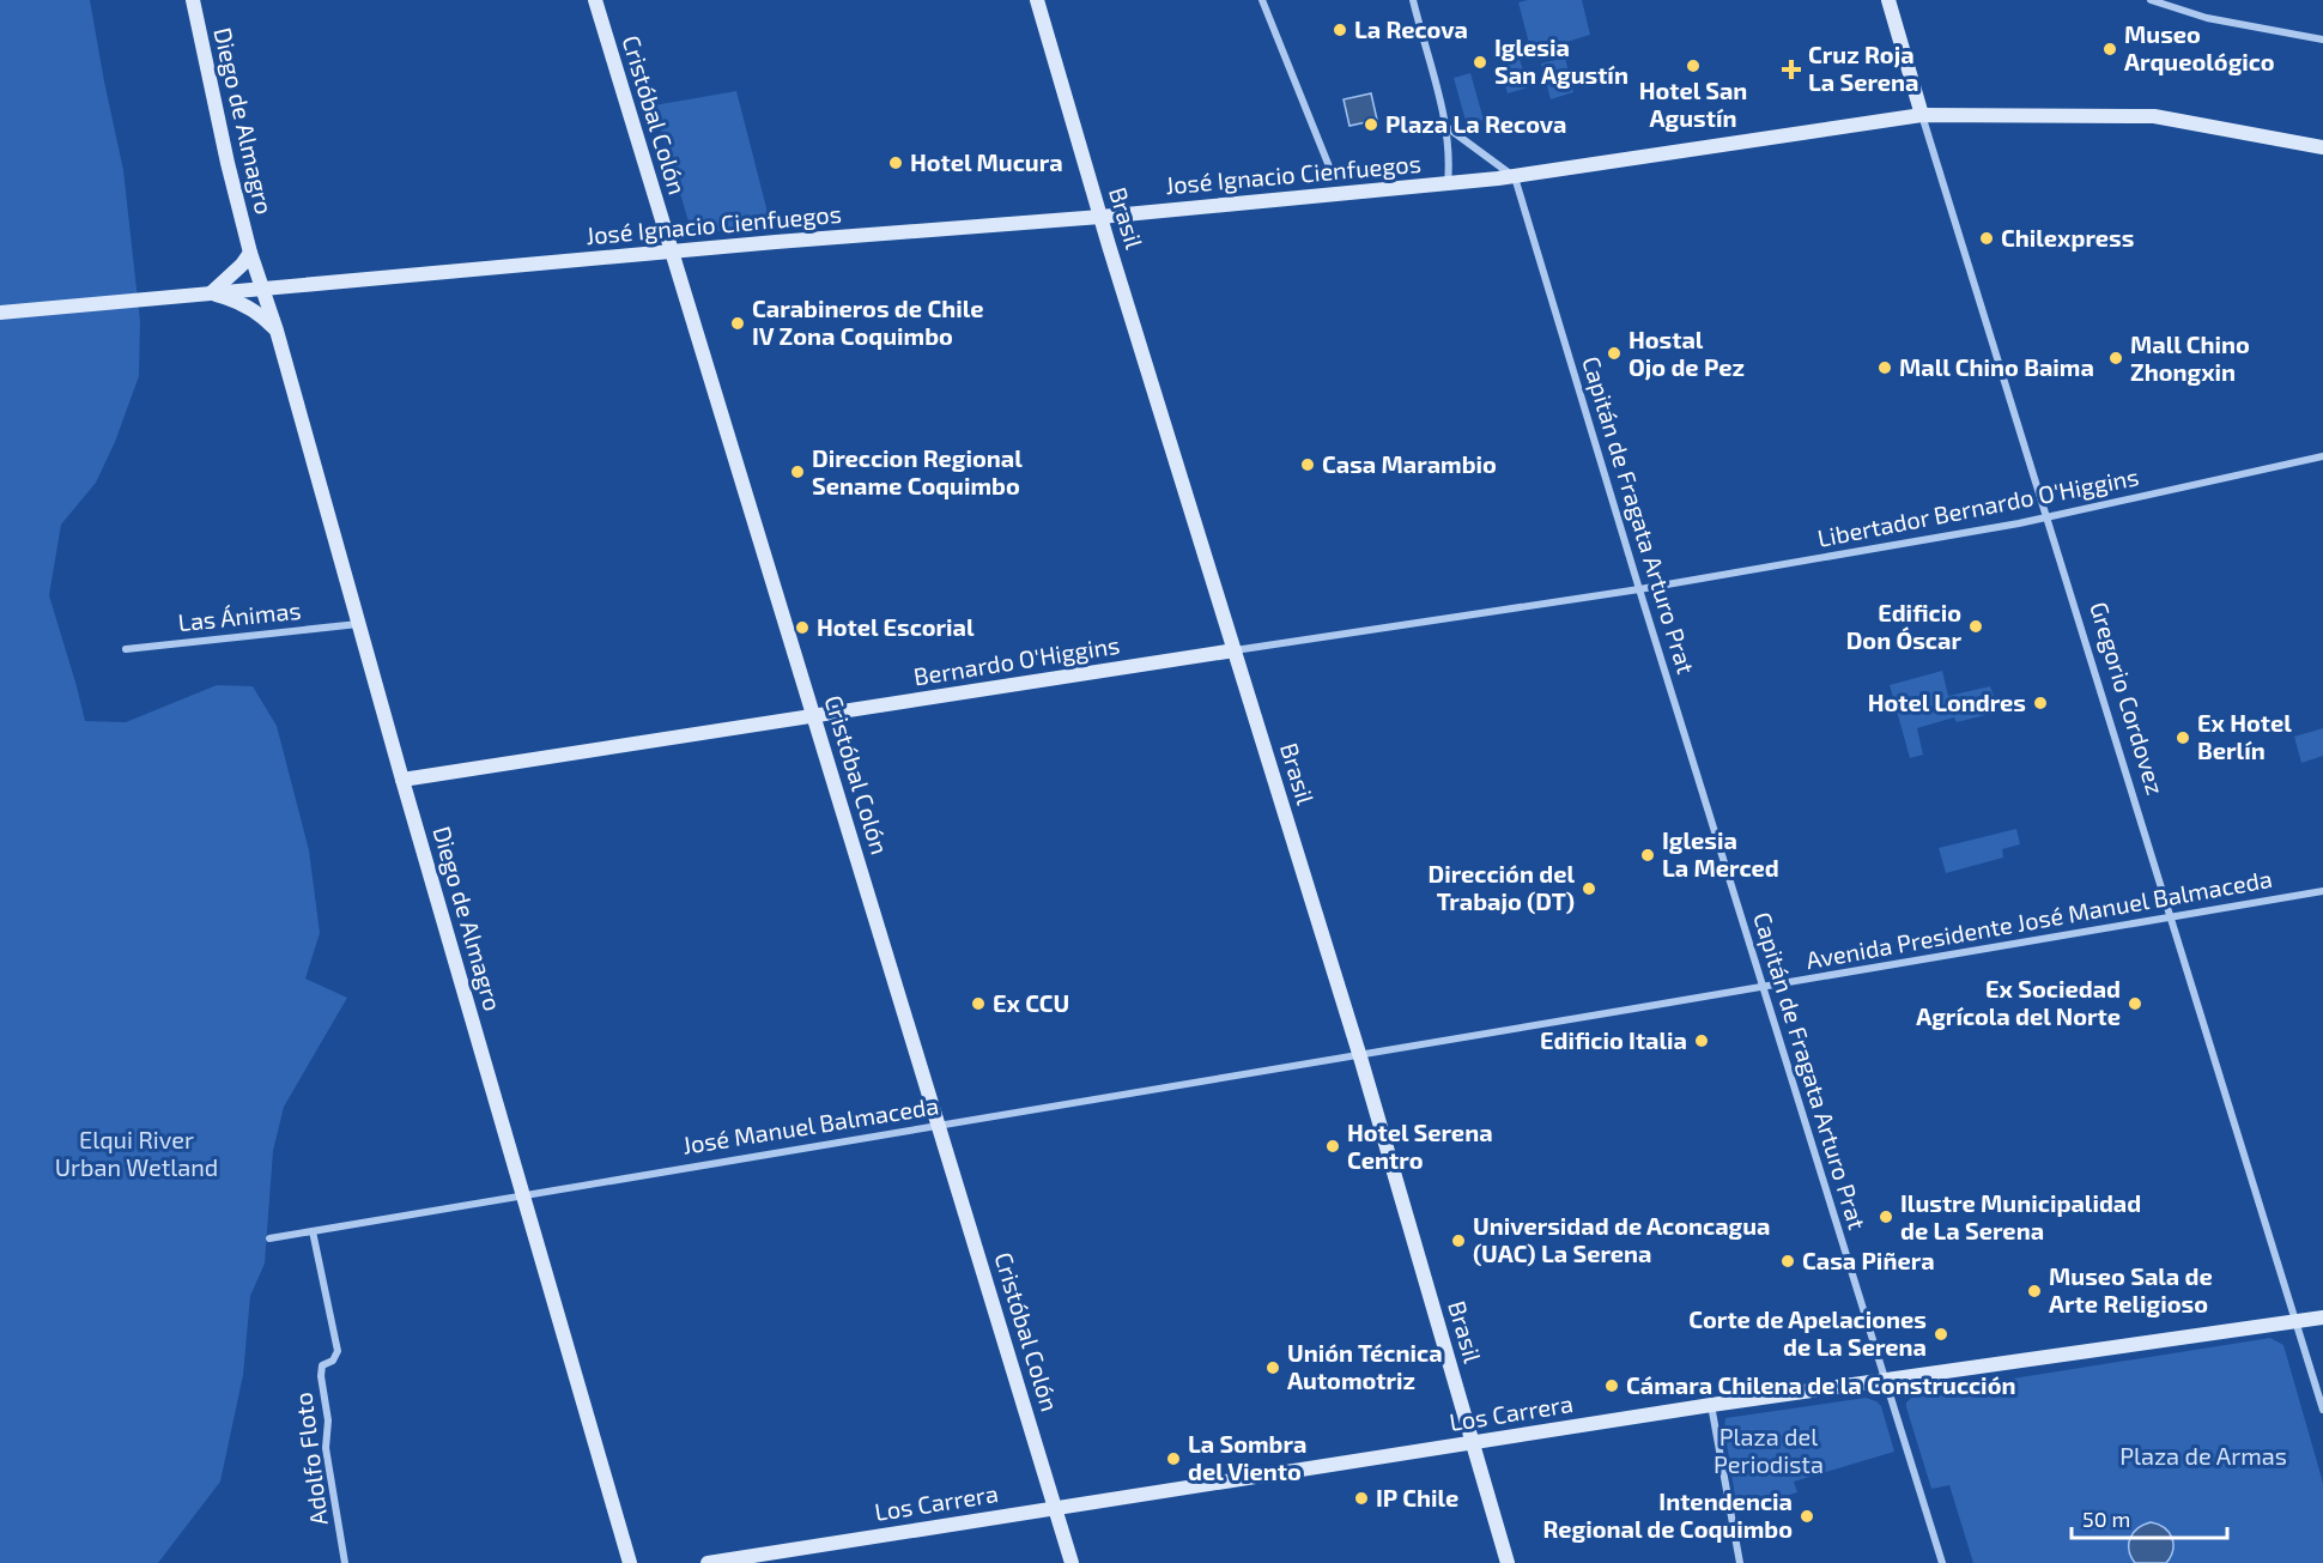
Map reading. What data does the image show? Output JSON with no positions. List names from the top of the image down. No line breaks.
{"streets":{"street":["Cristóbal Colón","Diego de Almagro","José Ignacio Cienfuegos","Brasil","Libertador Bernardo O'Higgins","Capitán de Fragata Arturo Prat","Las Ánimas","Bernardo O'Higgins","Gregorio Cordovez","Avenida Presidente José Manuel Balmaceda","José Manuel Balmaceda","Los Carrera","Adolfo Floto"]},"crossings":[["Cristóbal Colón","José Ignacio Cienfuegos"],["Cristóbal Colón","Bernardo O'Higgins"],["Cristóbal Colón","José Manuel Balmaceda"],["Cristóbal Colón","Los Carrera"],["Diego de Almagro","José Ignacio Cienfuegos"],["Diego de Almagro","Las Ánimas"],["Diego de Almagro","Bernardo O'Higgins"],["Diego de Almagro","José Manuel Balmaceda"],["José Ignacio Cienfuegos","Brasil"],["José Ignacio Cienfuegos","Capitán de Fragata Arturo Prat"],["José Ignacio Cienfuegos","Gregorio Cordovez"],["Brasil","Bernardo O'Higgins"],["Brasil","José Manuel Balmaceda"],["Brasil","Los Carrera"],["Libertador Bernardo O'Higgins","Capitán de Fragata Arturo Prat"],["Libertador Bernardo O'Higgins","Bernardo O'Higgins"],["Libertador Bernardo O'Higgins","Gregorio Cordovez"],["Capitán de Fragata Arturo Prat","Bernardo O'Higgins"],["Capitán de Fragata Arturo Prat","Avenida Presidente José Manuel Balmaceda"],["Capitán de Fragata Arturo Prat","Los Carrera"],["Gregorio Cordovez","Avenida Presidente José Manuel Balmaceda"],["Gregorio Cordovez","Los Carrera"],["José Manuel Balmaceda","Adolfo Floto"]],"parks":["Elqui River Urban Wetland","Plaza del Periodista","Plaza de Armas"],"places":{"other":["La Recova","Museo Arqueológico","Iglesia San Agustín","Hotel San Agustín","Plaza La Recova","Hotel Mucura","Chilexpress","Carabineros de Chile IV Zona Coquimbo","Hostal Ojo de Pez","Mall Chino Zhongxin","Mall Chino Baima","Casa Marambio","Direccion Regional Sename Coquimbo","Edificio Don Óscar","Hotel Escorial","Hotel Londres","Ex Hotel Berlín","Iglesia La Merced","Dirección del Trabajo (DT)","Ex CCU","Ex Sociedad Agrícola del Norte","Edificio Italia","Hotel Serena Centro","Ilustre Municipalidad de La Serena","Universidad de Aconcagua (UAC) La Serena","Casa Piñera","Museo Sala de Arte Religioso","Corte de Apelaciones de La Serena","Unión Técnica Automotriz","Cámara Chilena de la Construcción","La Sombra del Viento","IP Chile","Intendencia Regional de Coquimbo"],"health":["Cruz Roja La Serena"]},"scale_bar":"50 m"}
